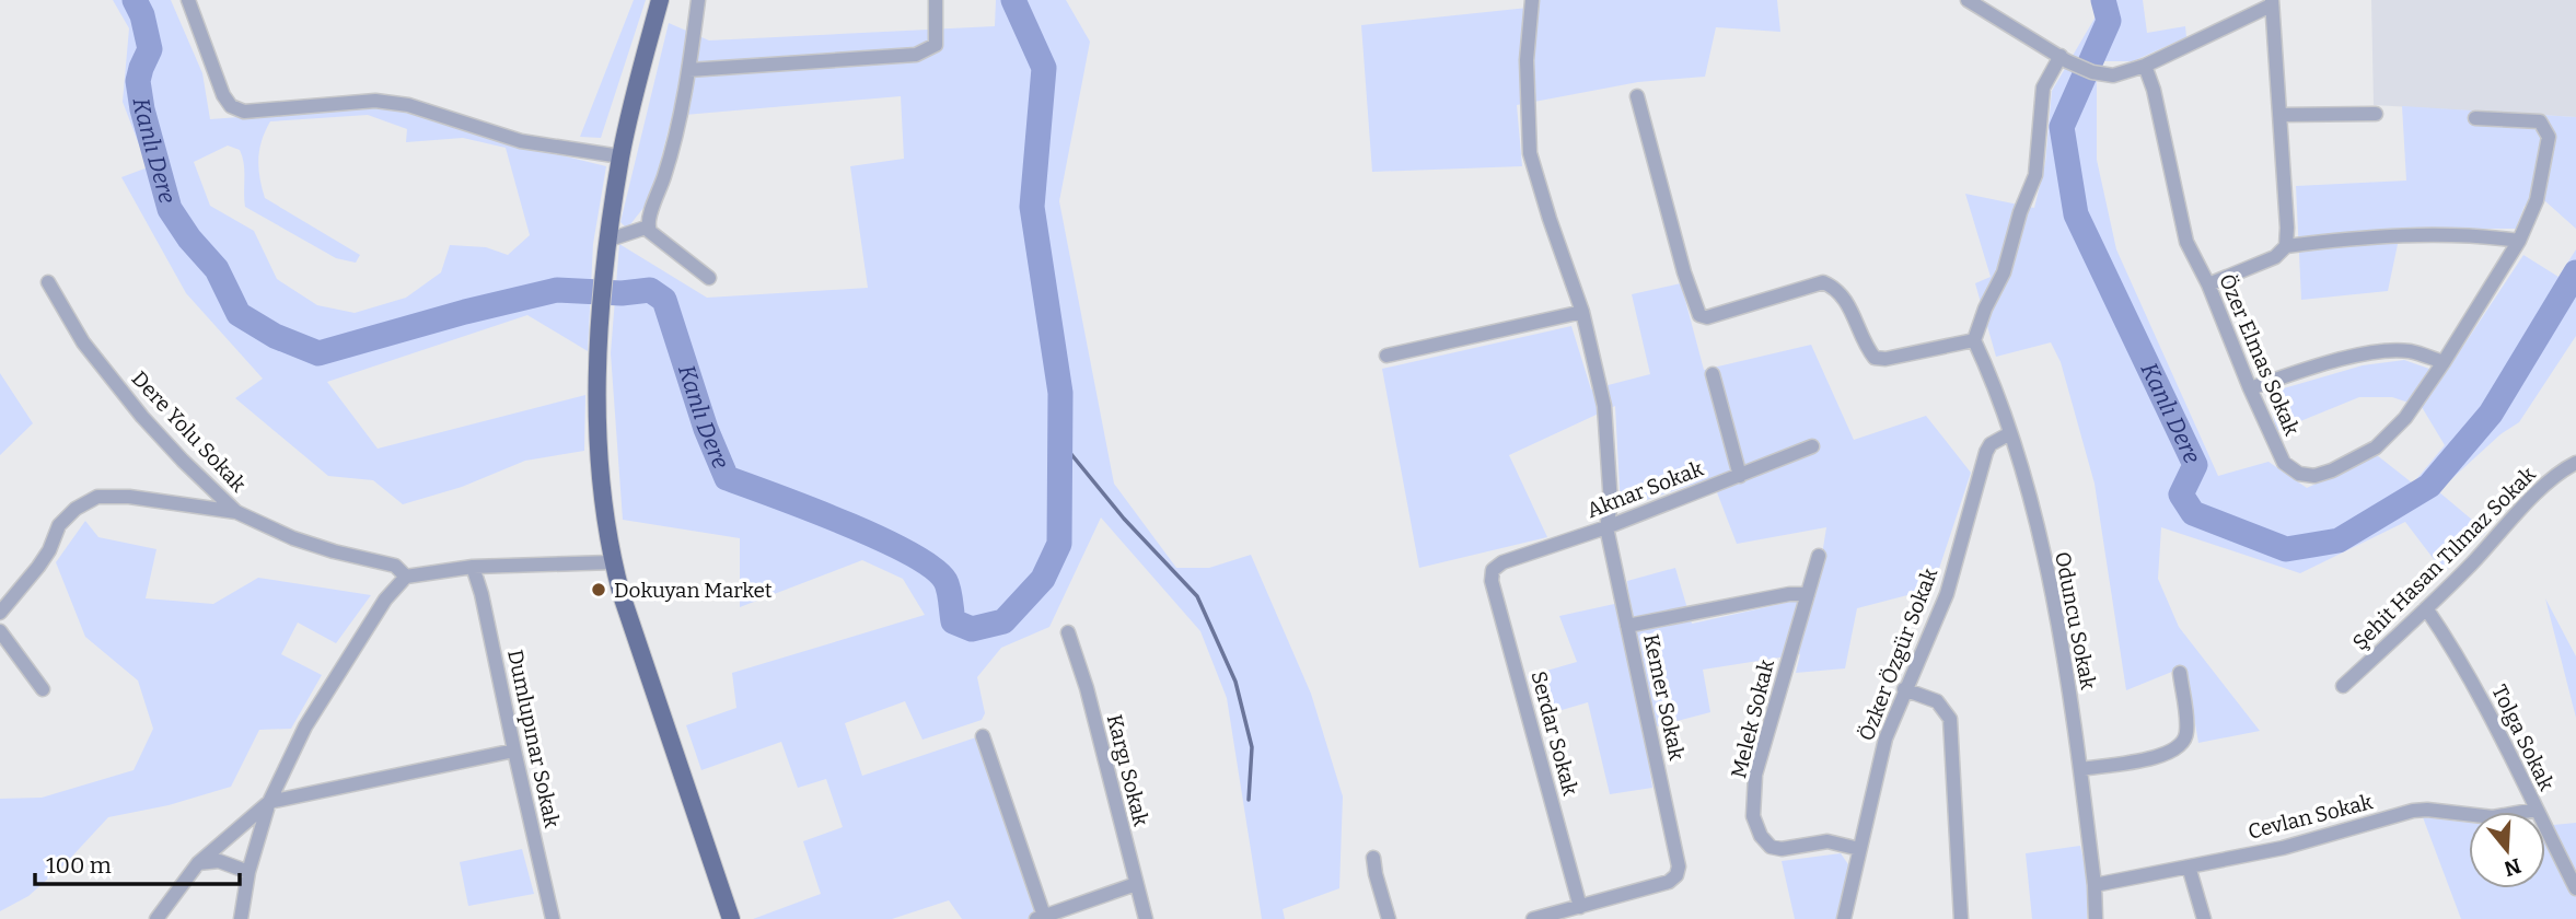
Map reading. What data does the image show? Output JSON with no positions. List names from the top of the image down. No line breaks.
{"streets":{"street":["Özer Elmas Sokak","Dere Yolu Sokak","Aknar Sokak","Şehit Hasan Tılmaz Sokak","Oduncu Sokak","Özker Özgür Sokak","Kemer Sokak","Melek Sokak","Serdar Sokak","Tolga Sokak","Dumlupınar Sokak","Kargı Sokak","Cevlan Sokak"]},"crossings":[["Aknar Sokak","Kemer Sokak"],["Aknar Sokak","Serdar Sokak"],["Şehit Hasan Tılmaz Sokak","Tolga Sokak"],["Oduncu Sokak","Özker Özgür Sokak"],["Oduncu Sokak","Cevlan Sokak"],["Özker Özgür Sokak","Melek Sokak"],["Kemer Sokak","Serdar Sokak"],["Tolga Sokak","Cevlan Sokak"]],"water":["Kanlı Dere"],"places":["Dokuyan Market"],"scale_bar":"100 m","north":"bottom"}
